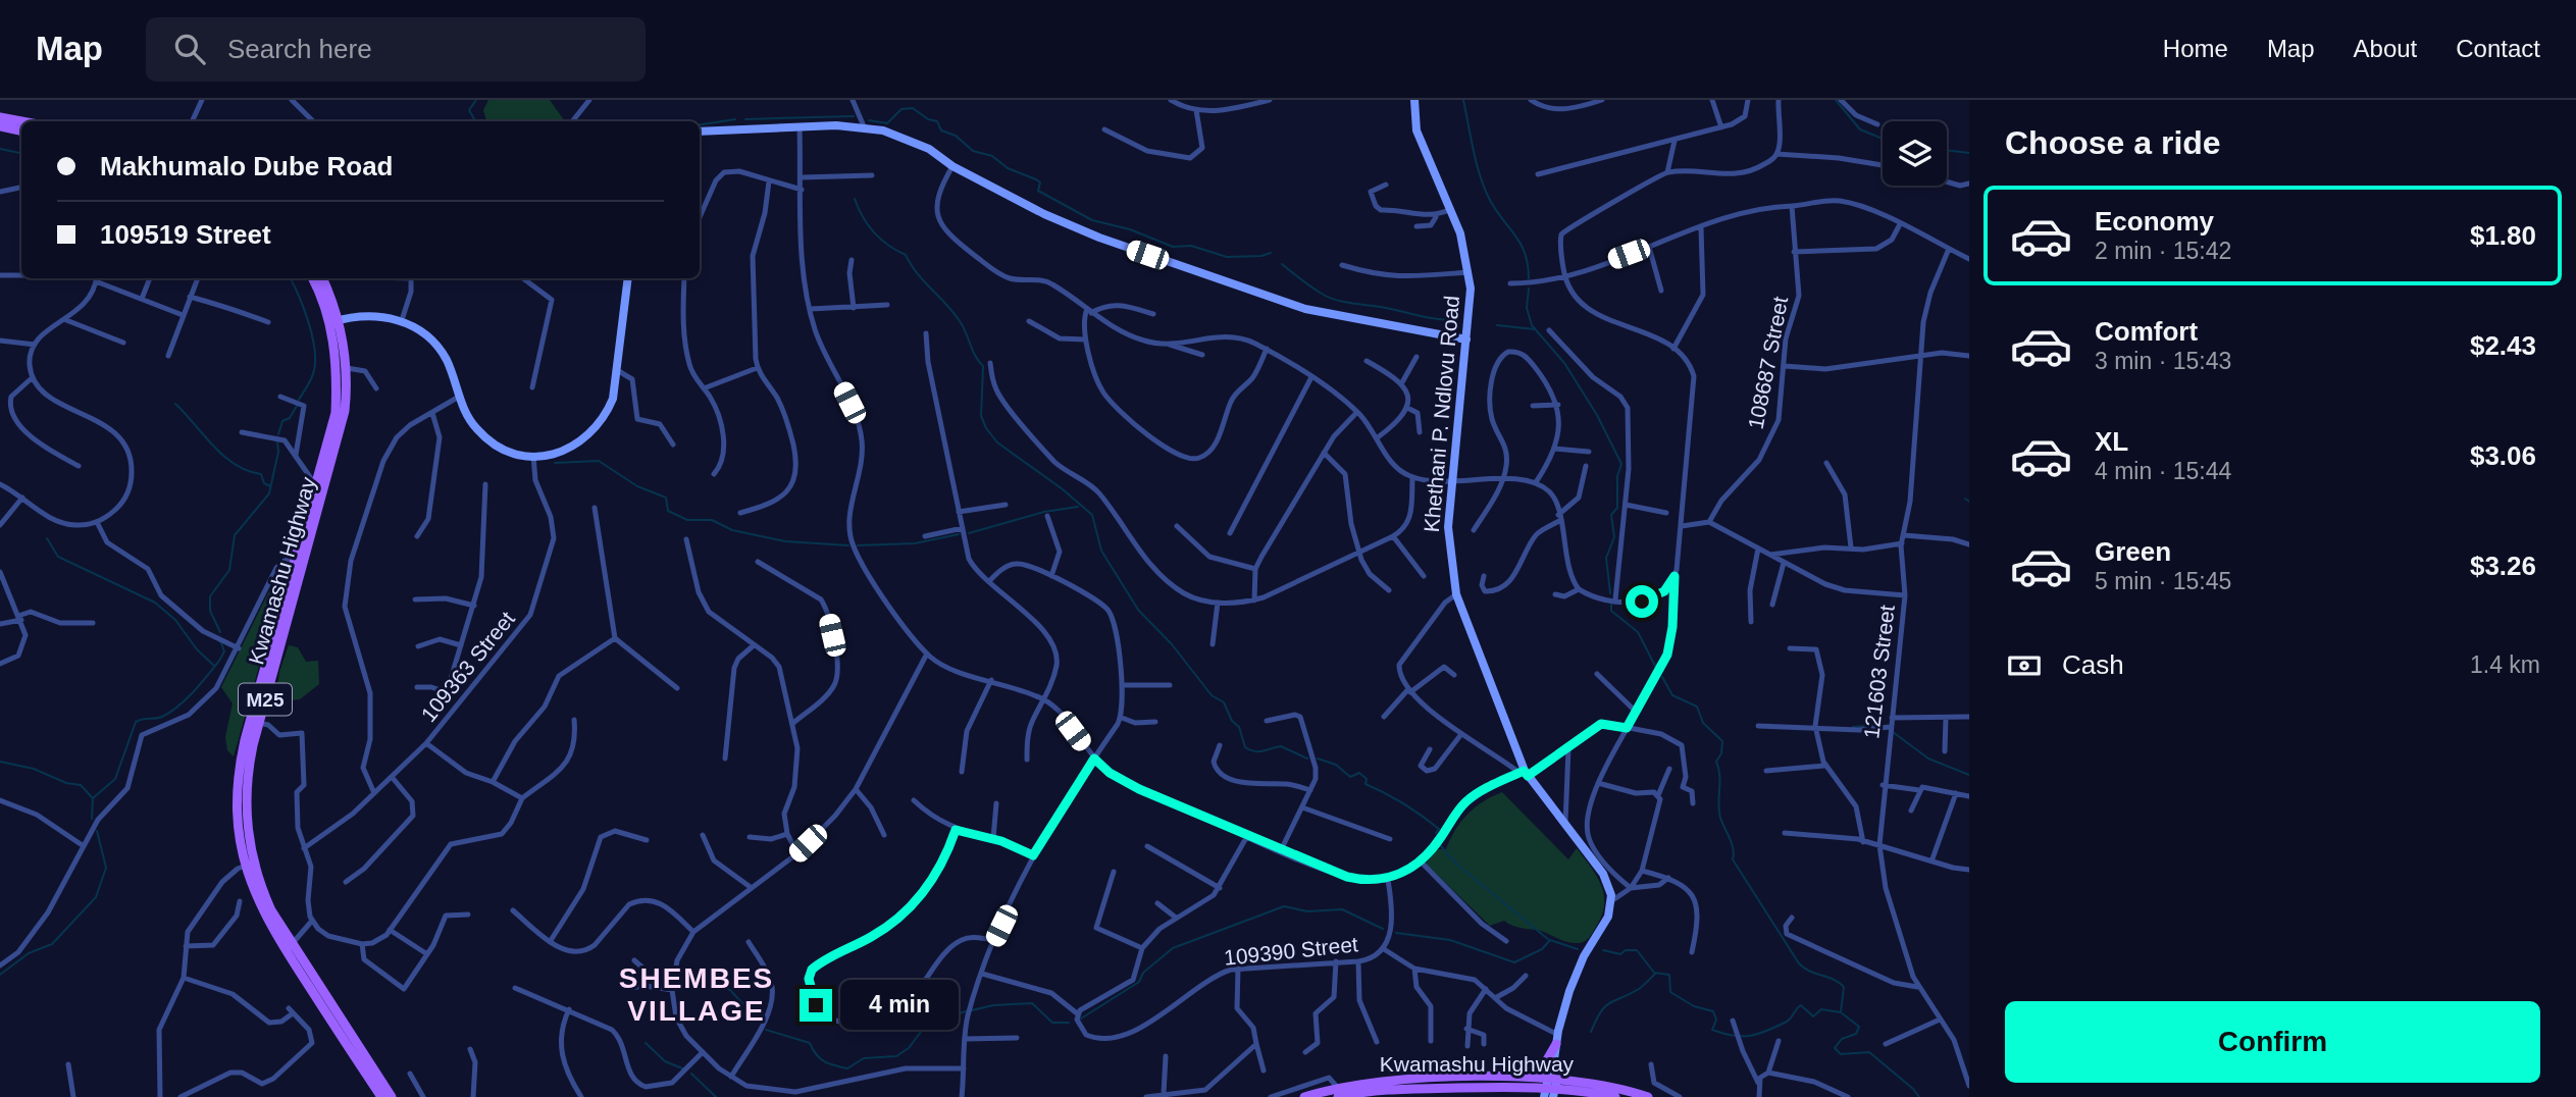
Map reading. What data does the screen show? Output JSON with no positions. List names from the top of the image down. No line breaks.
{"streets":{"main road":["Kwamashu Highway","M25"],"street":["108687 Street","Khethani P. Ndlovu Road","109363 Street","121603 Street","109390 Street"]},"districts":["SHEMBES VILLAGE"],"page":{"header":"Map","search":"Search here","nav":["Home","Map","About","Contact"],"heading":"Choose a ride","banner":["Makhumalo Dube Road","109519 Street"],"list":[{"name":"Economy","note":"2 min · 15:42","value":"$1.80"},{"name":"Comfort","note":"3 min · 15:43","value":"$2.43"},{"name":"XL","note":"4 min · 15:44","value":"$3.06"},{"name":"Green","note":"5 min · 15:45","value":"$3.26"}],"pay":["Cash","1.4 km"],"bubble":"4 min","buttons":"Confirm"}}
